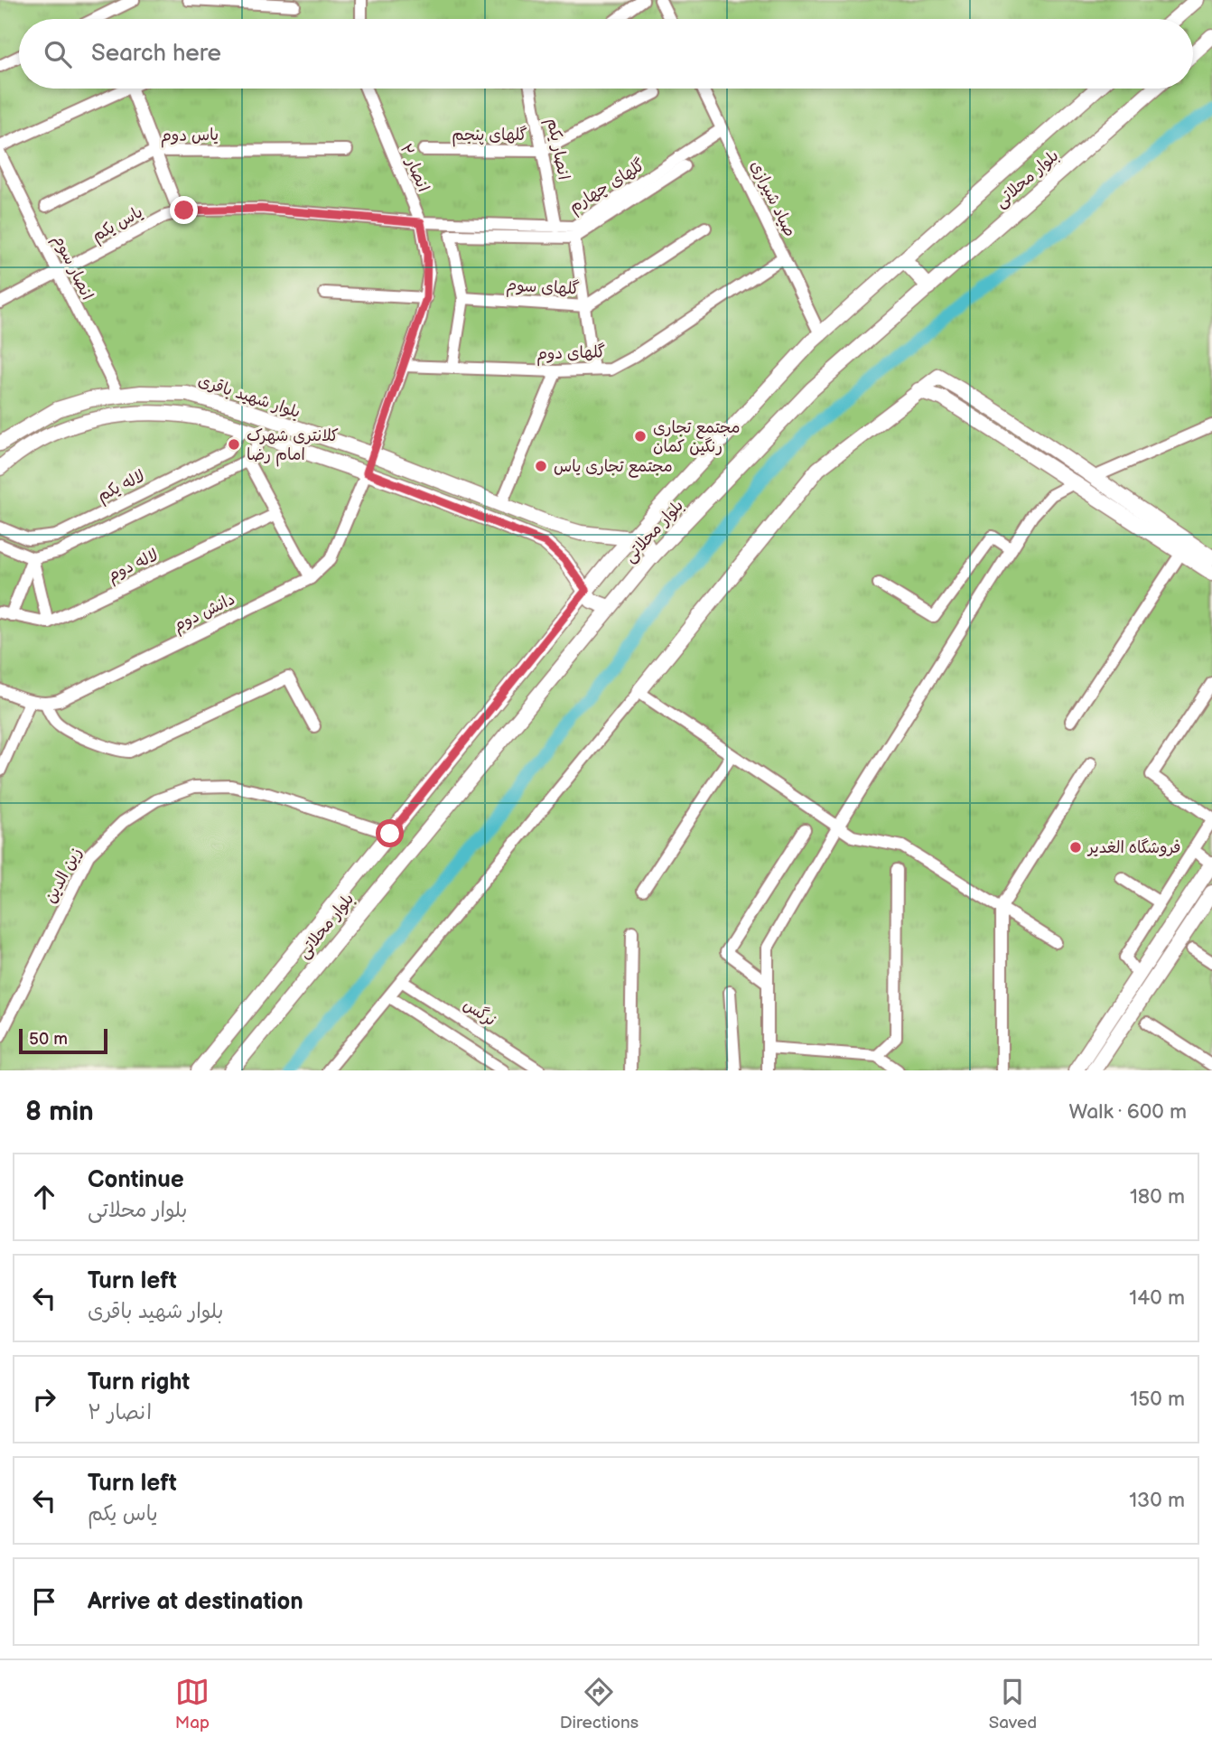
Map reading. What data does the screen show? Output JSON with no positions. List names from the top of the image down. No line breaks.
{"streets":{"street":["گلهای پنجم","یاس دوم","انصار یکم","انصار ۲","بلوار محلاتی","گلهای چهارم","صیاد شیرازی","یاس یکم","انصار سوم","گلهای سوم","گلهای دوم","بلوار شهید باقری","لاله یکم","لاله دوم","دانش دوم","زین الدین","نرگس"]},"crossings":[["گلهای پنجم","انصار یکم"],["انصار یکم","گلهای چهارم"],["انصار ۲","گلهای چهارم"],["انصار ۲","یاس یکم"],["انصار ۲","گلهای دوم"],["انصار ۲","بلوار شهید باقری"],["بلوار محلاتی","صیاد شیرازی"],["بلوار محلاتی","بلوار شهید باقری"],["بلوار محلاتی","زین الدین"],["گلهای چهارم","صیاد شیرازی"],["گلهای چهارم","یاس یکم"],["صیاد شیرازی","گلهای دوم"],["یاس یکم","انصار سوم"],["انصار سوم","بلوار شهید باقری"],["بلوار شهید باقری","لاله یکم"],["بلوار شهید باقری","دانش دوم"]],"places":["مجتمع تجاری رنگین کمان","کلانتری شهرک امام رضا","مجتمع تجاری یاس","فروشگاه الغدیر"],"scale_bar":"50 m","page":{"search":"Search here","scale":"50 m","heading":["8 min","Walk · 600 m"],"list":[["Continue","بلوار محلاتی","180 m"],["Turn left","بلوار شهید باقری","140 m"],["Turn right","انصار ۲","150 m"],["Turn left","یاس یکم","130 m"],"Arrive at destination"],"nav":["Map","Directions","Saved"]}}
